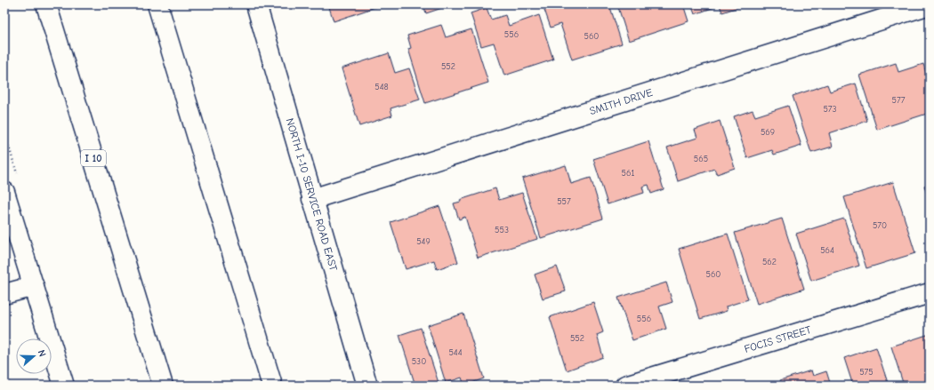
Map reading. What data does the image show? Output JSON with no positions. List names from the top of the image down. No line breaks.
{"streets":{"main road":["SMITH DRIVE","I 10","NORTH I-10 SERVICE ROAD EAST","FOCIS STREET"]},"crossings":[["SMITH DRIVE","NORTH I-10 SERVICE ROAD EAST"]],"house_numbers":["556","560","552","548","577","573","569","565","561","557","570","553","549","564","562","560","556","552","544","530","575"],"north":"right"}
